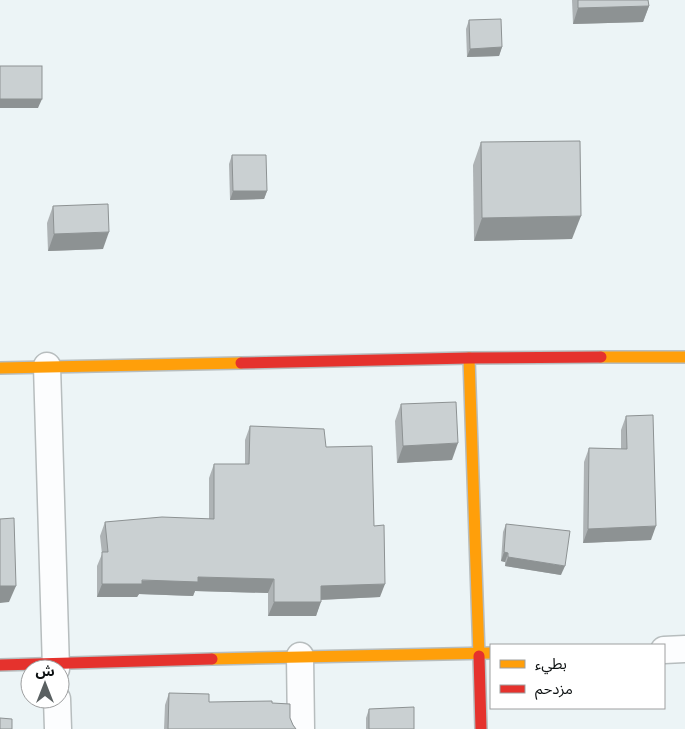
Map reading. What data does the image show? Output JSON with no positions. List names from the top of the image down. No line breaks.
{"legend":["بطيء","مزدحم"],"north":"top"}
